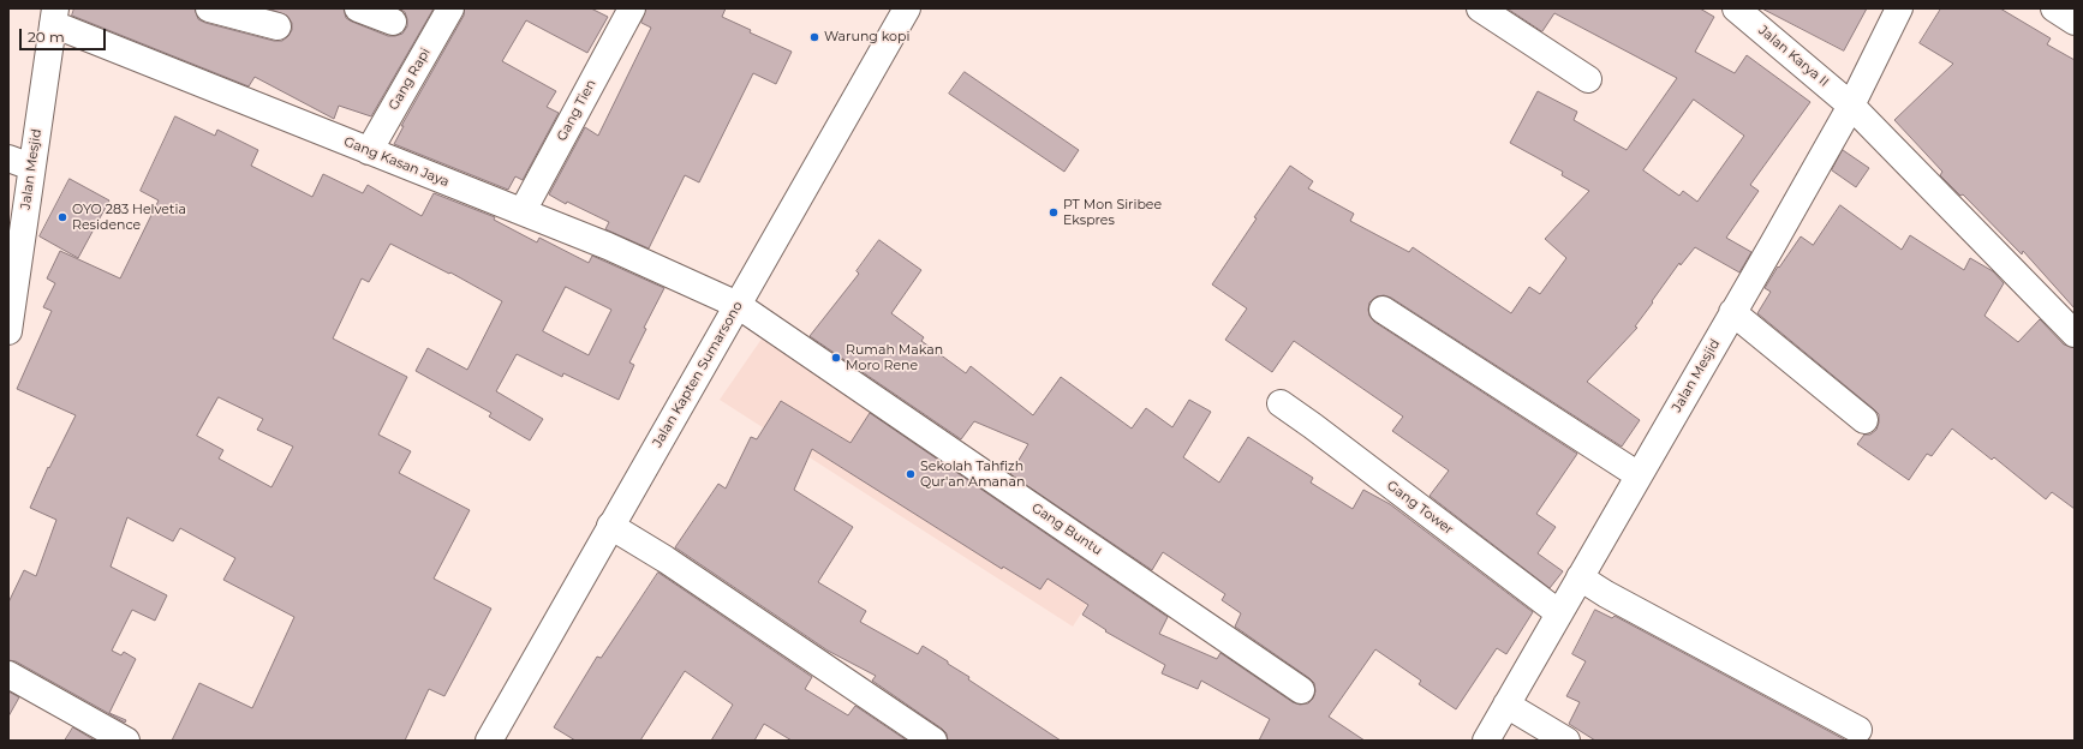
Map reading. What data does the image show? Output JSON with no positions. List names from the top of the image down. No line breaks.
{"streets":{"main road":["Jalan Karya II","Gang Rapi","Gang Tien","Gang Kasan Jaya","Jalan Mesjid","Jalan Kapten Sumarsono","Gang Tower","Gang Buntu"]},"crossings":[["Jalan Karya II","Jalan Mesjid"],["Gang Rapi","Gang Kasan Jaya"],["Gang Tien","Gang Kasan Jaya"],["Gang Kasan Jaya","Jalan Mesjid"],["Gang Kasan Jaya","Jalan Kapten Sumarsono"],["Gang Kasan Jaya","Gang Buntu"],["Jalan Mesjid","Gang Tower"],["Jalan Kapten Sumarsono","Gang Buntu"]],"places":["Warung kopi","PT Mon Siribee Ekspres","OYO 283 Helvetia Residence","Rumah Makan Moro Rene","Sekolah Tahfizh Qur'an Amanan"],"scale_bar":"20 m"}
